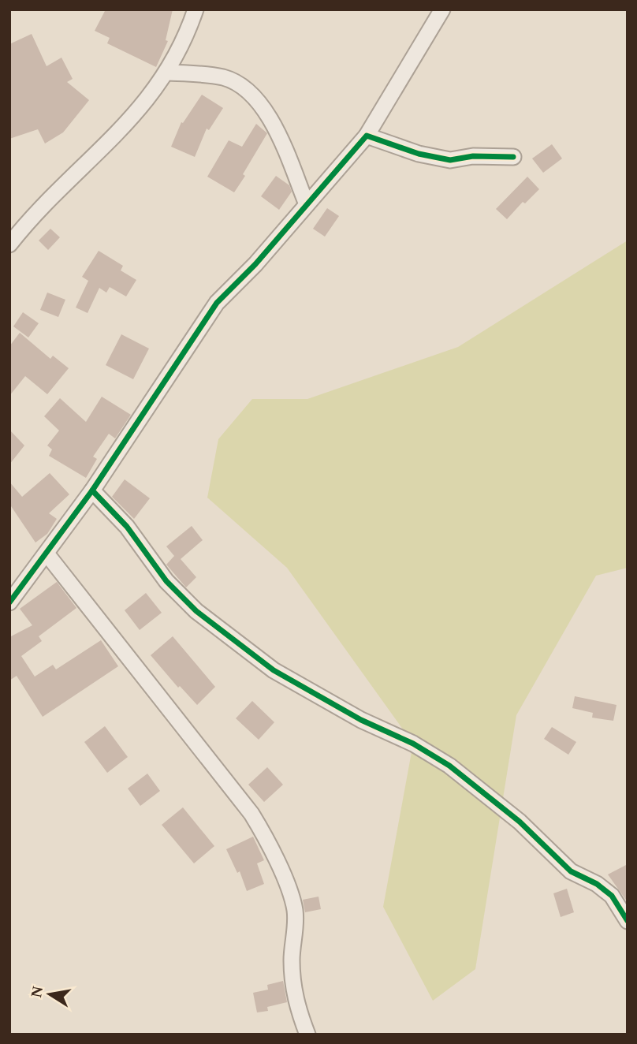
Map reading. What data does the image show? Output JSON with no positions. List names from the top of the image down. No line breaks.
{"north":"left"}
